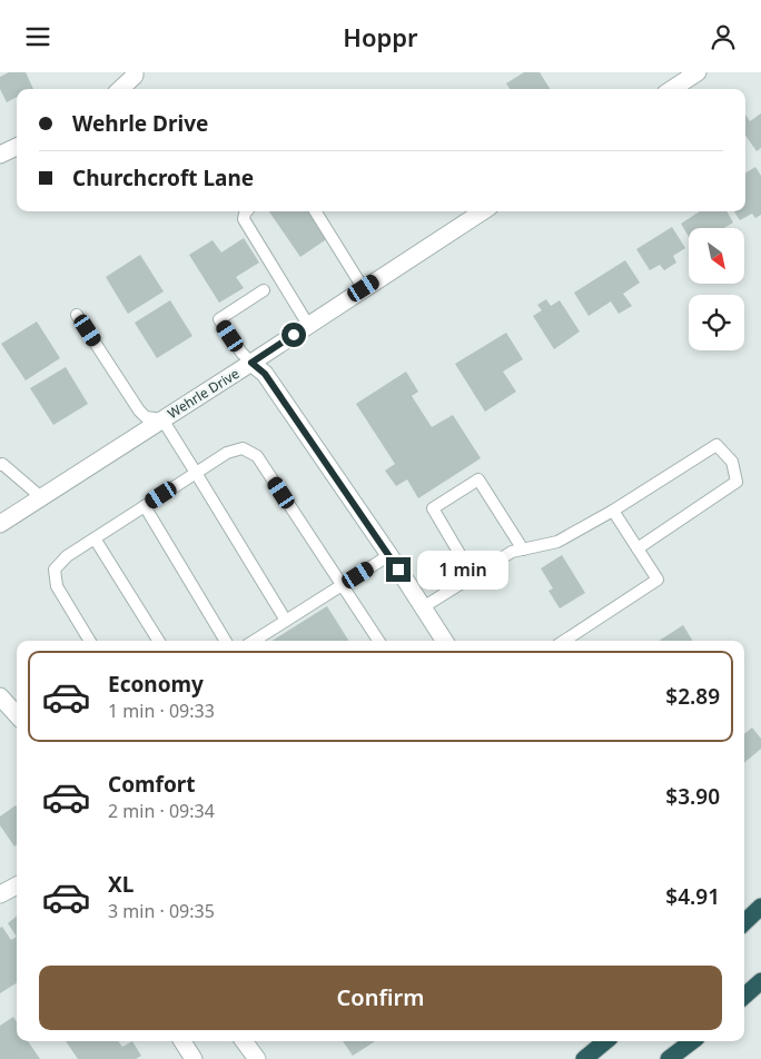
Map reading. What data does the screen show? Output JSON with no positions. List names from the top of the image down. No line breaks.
{"streets":{"street":["Wehrle Drive"]},"north":"bottom right","page":{"header":"Hoppr","banner":["Wehrle Drive","Churchcroft Lane"],"bubble":"1 min","list":[{"name":"Economy","note":"1 min · 09:33","value":"$2.89"},{"name":"Comfort","note":"2 min · 09:34","value":"$3.90"},{"name":"XL","note":"3 min · 09:35","value":"$4.91"}],"buttons":"Confirm"}}
